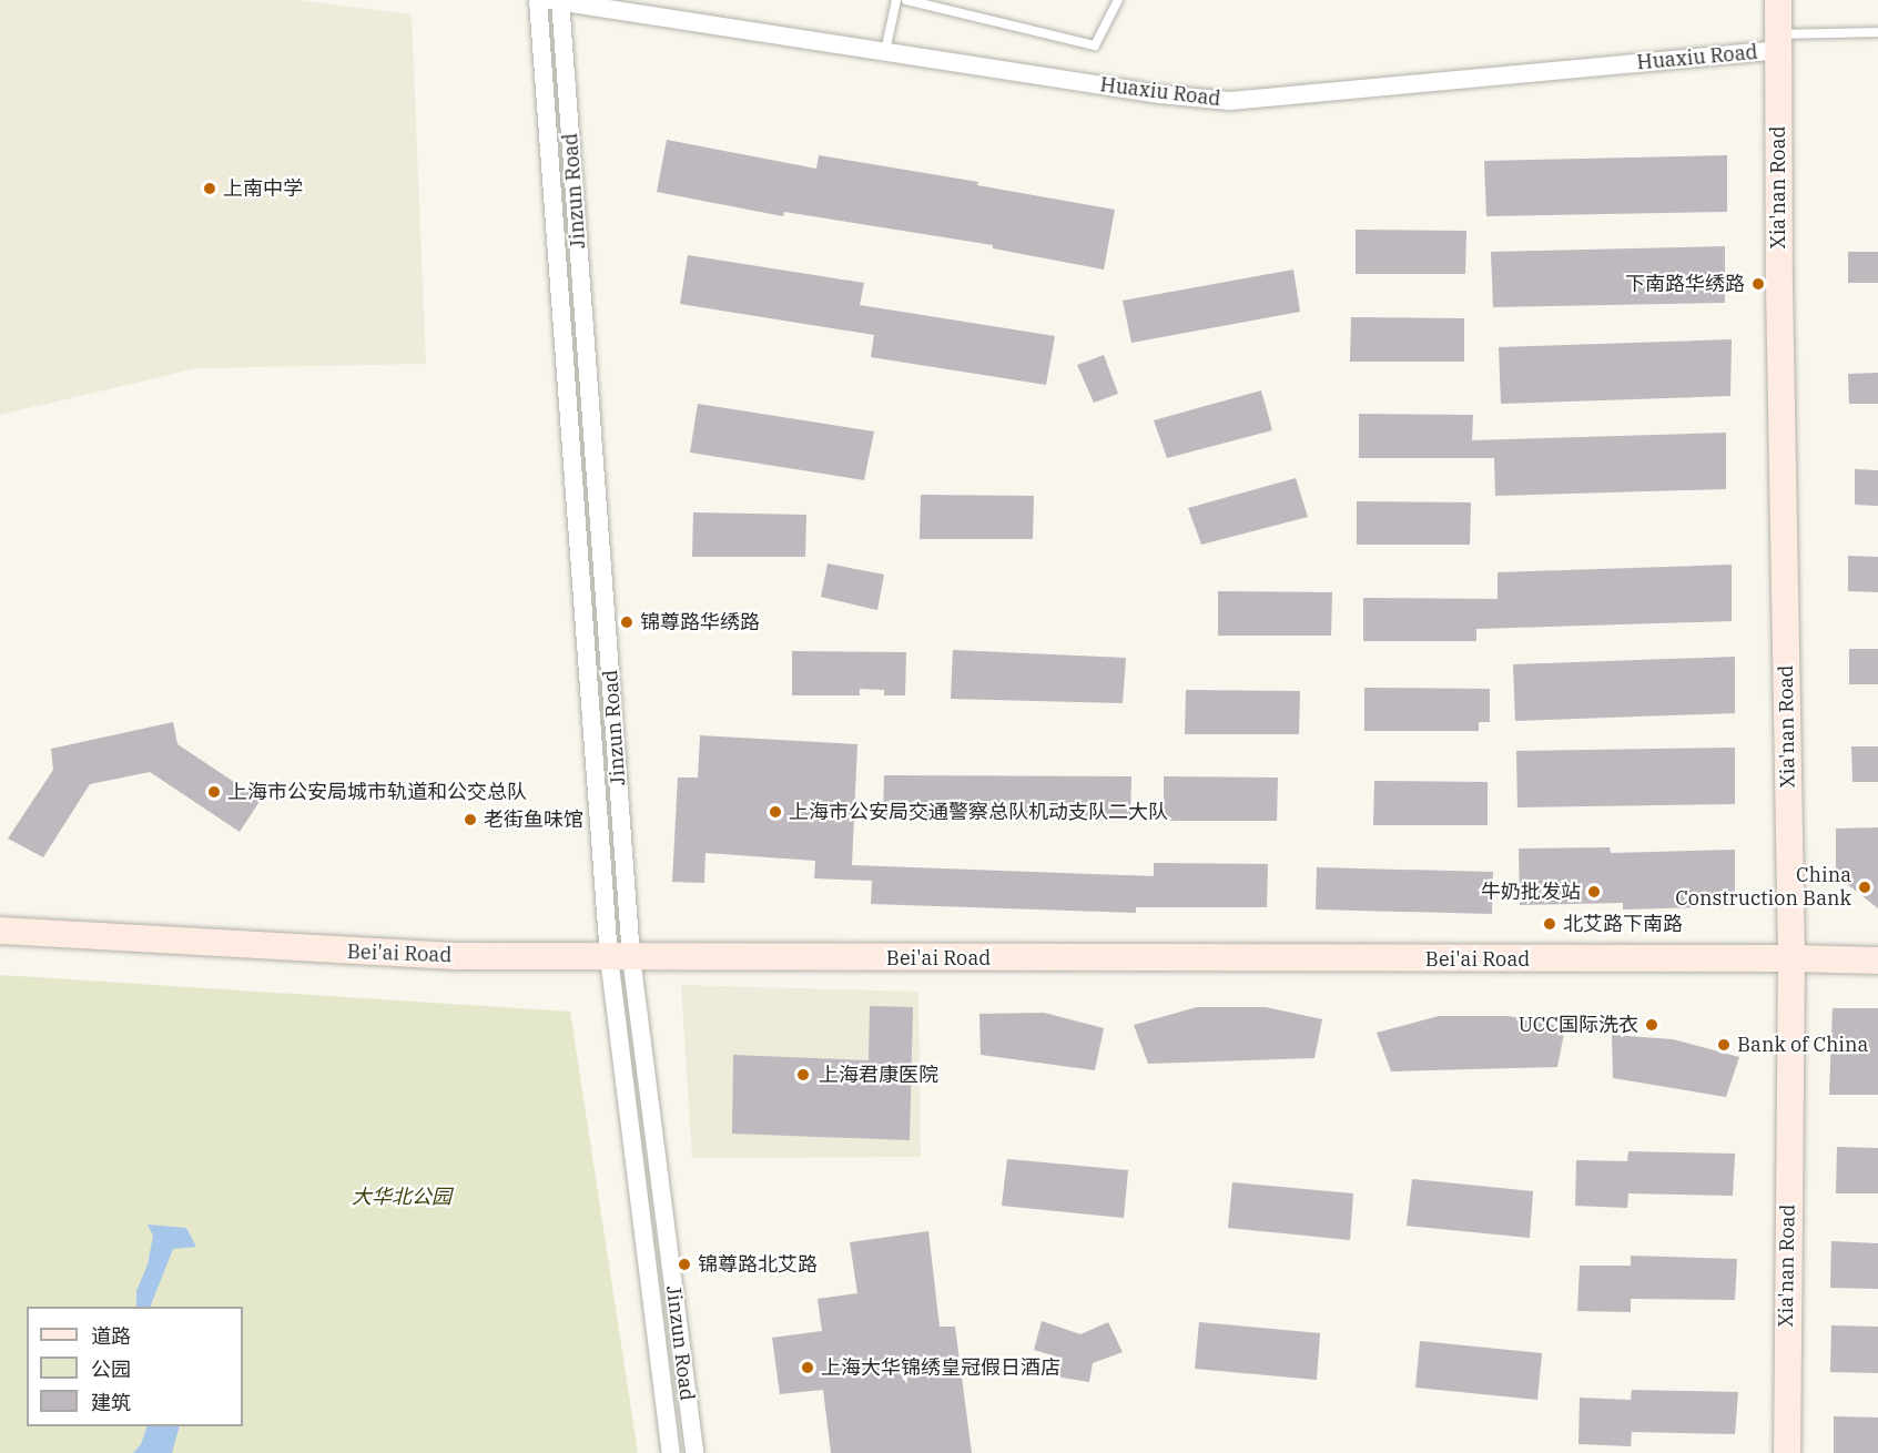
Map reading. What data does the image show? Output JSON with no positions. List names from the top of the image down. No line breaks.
{"streets":{"street":["Huaxiu Road","Xia'nan Road","Jinzun Road","Bei'ai Road"]},"crossings":[["Huaxiu Road","Xia'nan Road"],["Huaxiu Road","Jinzun Road"],["Xia'nan Road","Bei'ai Road"],["Jinzun Road","Bei'ai Road"]],"parks":["大华北公园"],"places":["上南中学","下南路华绣路","锦尊路华绣路","上海市公安局城市轨道和公交总队","上海市公安局交通警察总队机动支队二大队","老街鱼味馆","China Construction Bank","牛奶批发站","北艾路下南路","UCC国际洗衣","Bank of China","上海君康医院","锦尊路北艾路","上海大华锦绣皇冠假日酒店"],"legend":["道路","公园","建筑"]}
